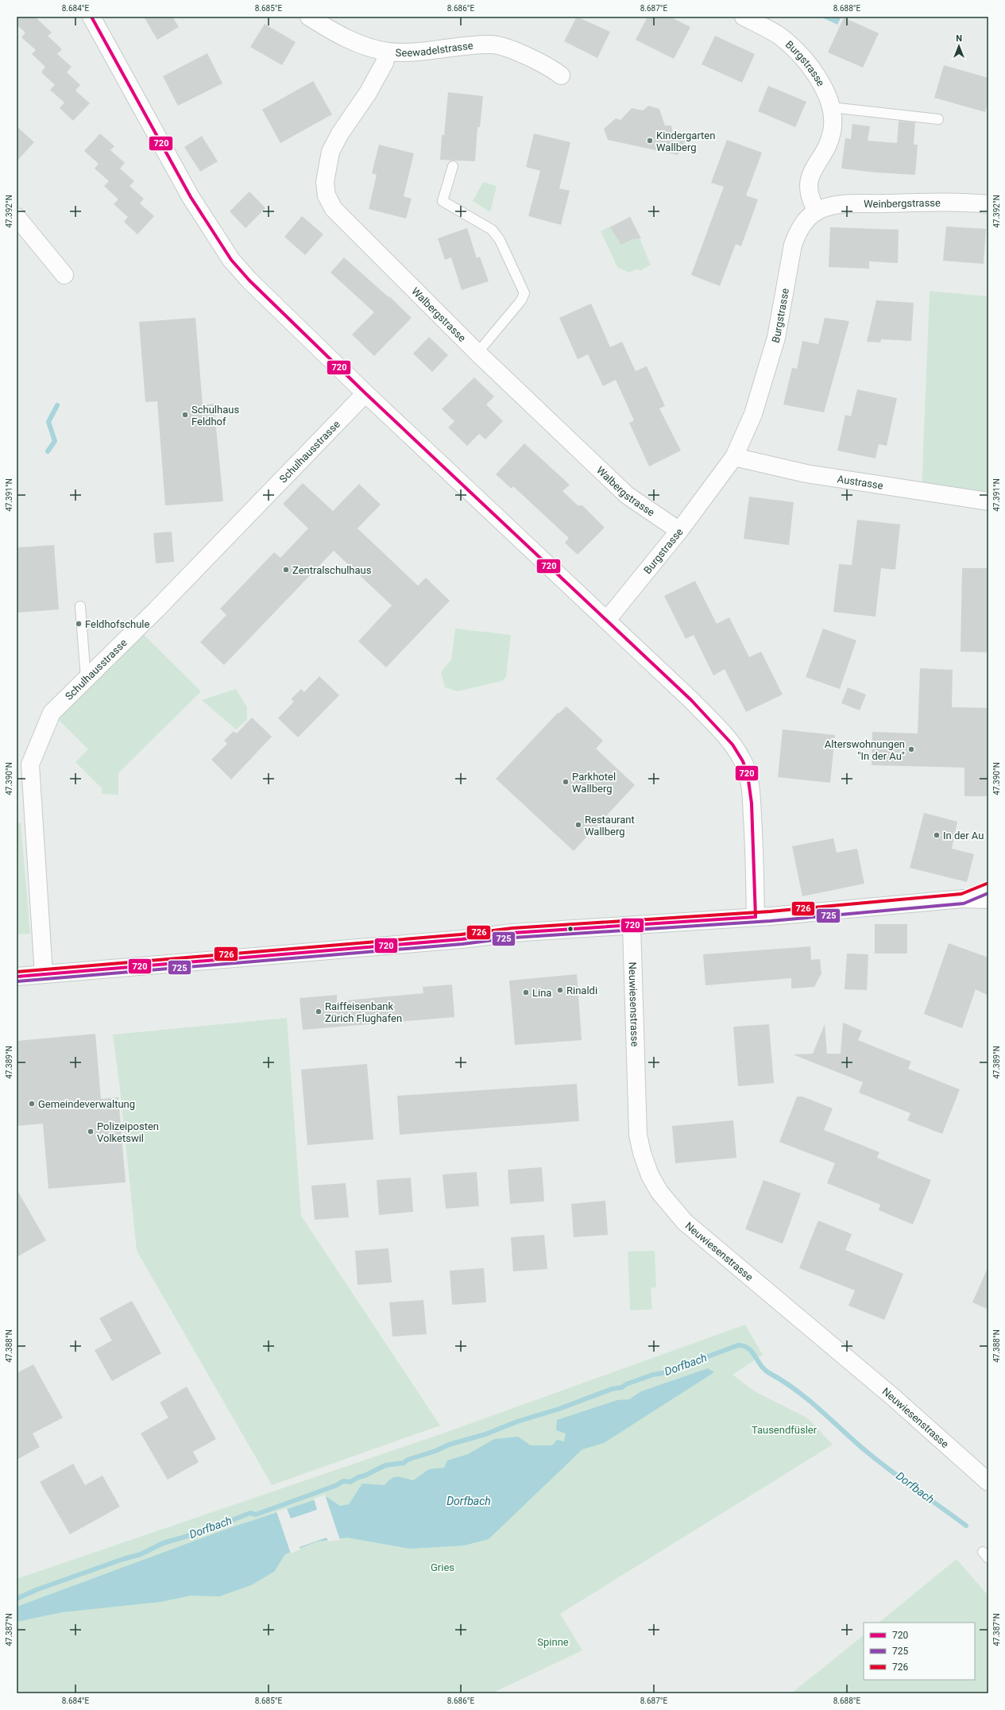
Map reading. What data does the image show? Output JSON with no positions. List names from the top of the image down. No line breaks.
{"streets":{"street":["Seewadelstrasse","Burgstrasse","Weinbergstrasse","Walbergstrasse","Schulhausstrasse","Austrasse","Neuwiesenstrasse"]},"crossings":[["Seewadelstrasse","Walbergstrasse"],["Burgstrasse","Weinbergstrasse"],["Burgstrasse","Walbergstrasse"],["Burgstrasse","Austrasse"]],"water":["Dorfbach"],"parks":["Tausendfüsler","Gries","Spinne"],"places":["Kindergarten Wallberg","Schulhaus Feldhof","Zentralschulhaus","Feldhofschule","Alterswohnungen \"In der Au\"","Parkhotel Wallberg","Restaurant Wallberg","In der Au","Rinaldi","Lina","Raiffeisenbank Zürich Flughafen","Gemeindeverwaltung","Polizeiposten Volketswil"],"lines":["transit line 720","transit line 726","transit line 725"],"legend":["720","725","726"],"north":"top","coordinates":["8.684°E","8.685°E","8.686°E","8.687°E","8.688°E","47.392°N","47.391°N","47.390°N","47.389°N","47.388°N","47.387°N"]}
